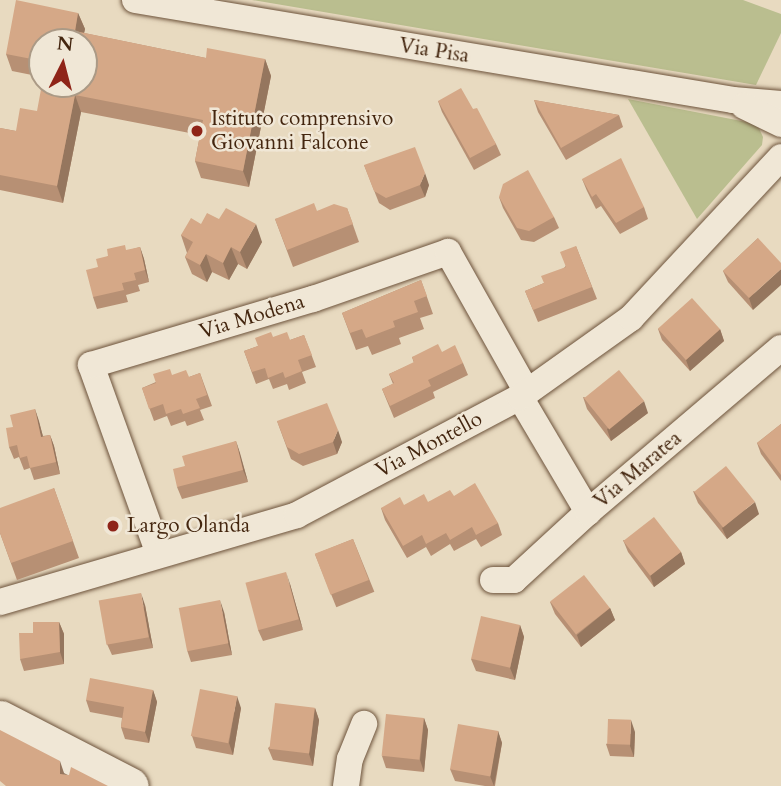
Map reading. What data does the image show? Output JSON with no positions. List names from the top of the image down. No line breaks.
{"streets":{"street":["Via Pisa","Via Modena","Via Montello","Via Maratea"]},"crossings":[["Via Modena","Via Montello"]],"places":["Istituto comprensivo Giovanni Falcone","Largo Olanda"],"north":"top"}
